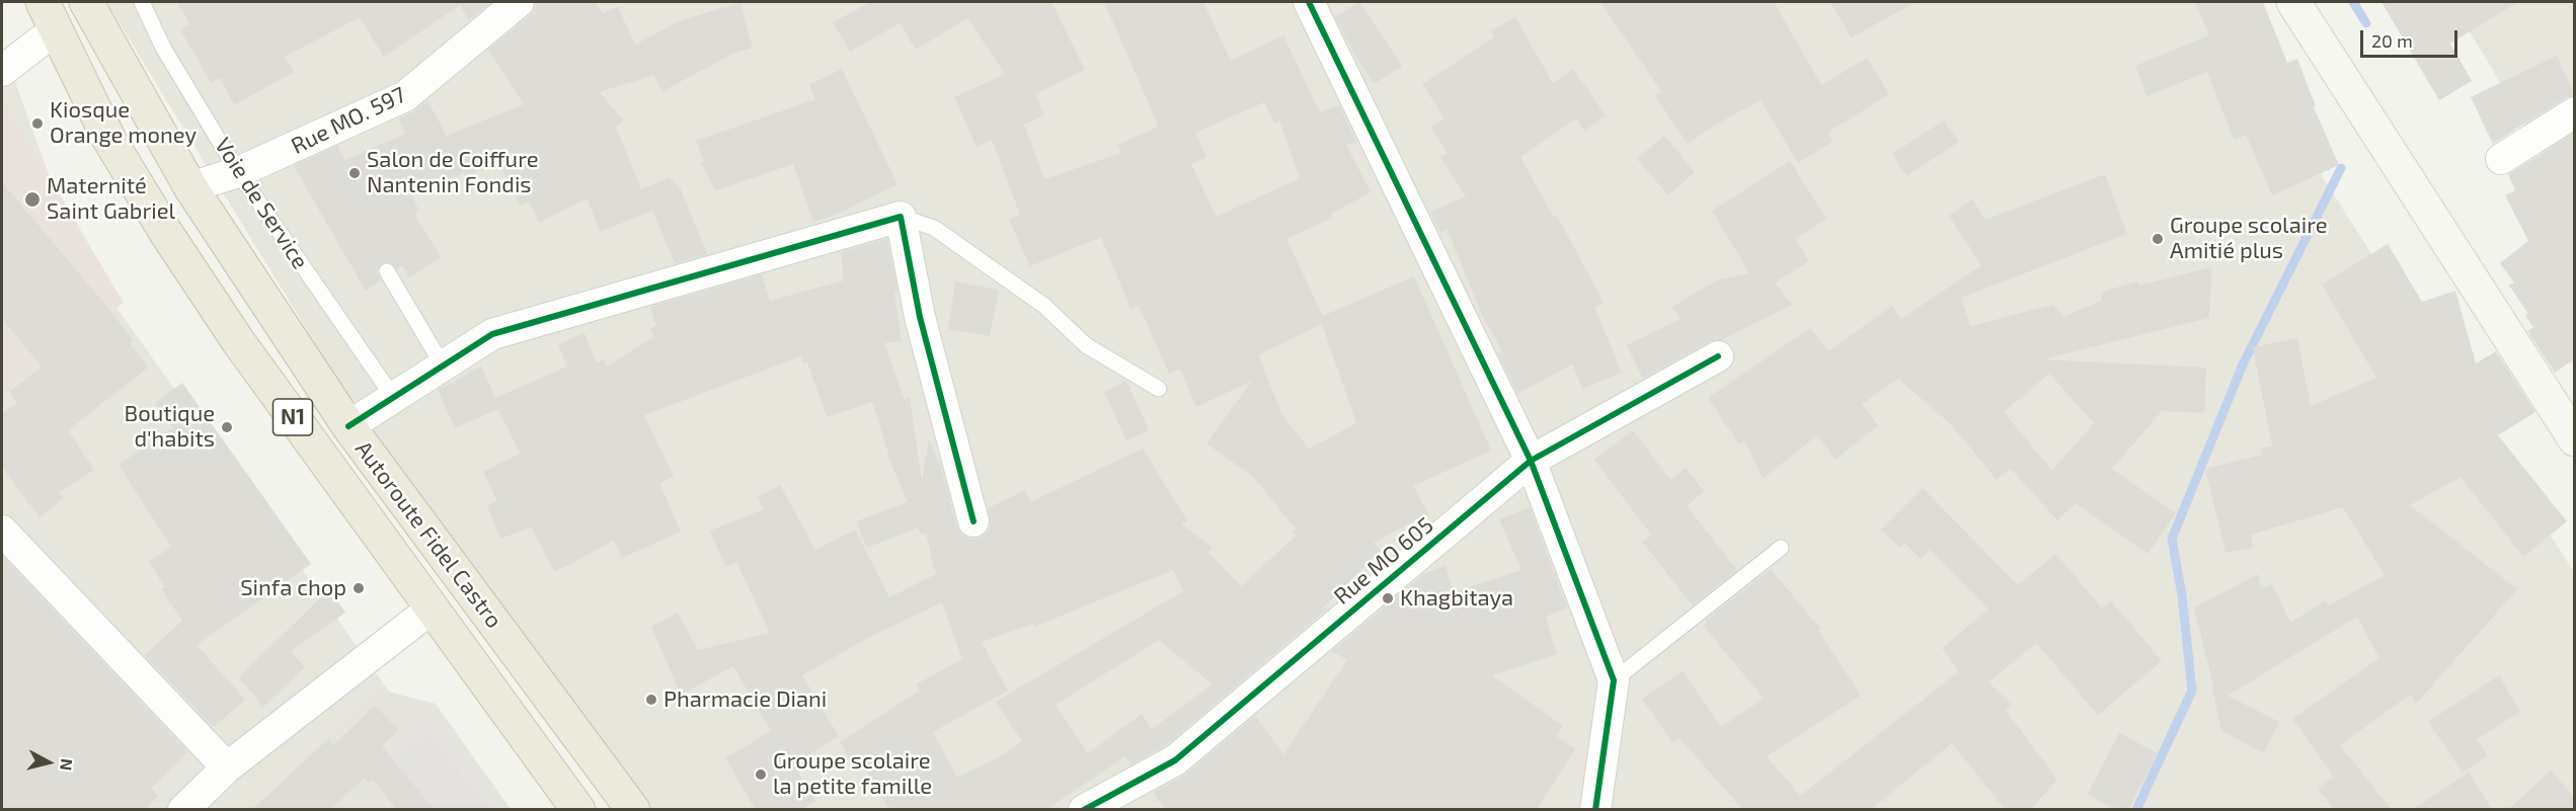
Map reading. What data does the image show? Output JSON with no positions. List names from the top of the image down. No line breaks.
{"streets":{"highway":["N1","Autoroute Fidel Castro"],"street":["Rue MO. 597","Rue MO 605"],"lane":["Voie de Service"]},"crossings":[["Rue MO. 597","Voie de Service"],["Rue MO. 597","Autoroute Fidel Castro"]],"places":["Kiosque Orange money","Salon de Coiffure Nantenin Fondis","Maternité Saint Gabriel","Groupe scolaire Amitié plus","Boutique d'habits","Sinfa chop","Khagbitaya","Pharmacie Diani","Groupe scolaire la petite famille"],"scale_bar":"20 m","north":"right"}
